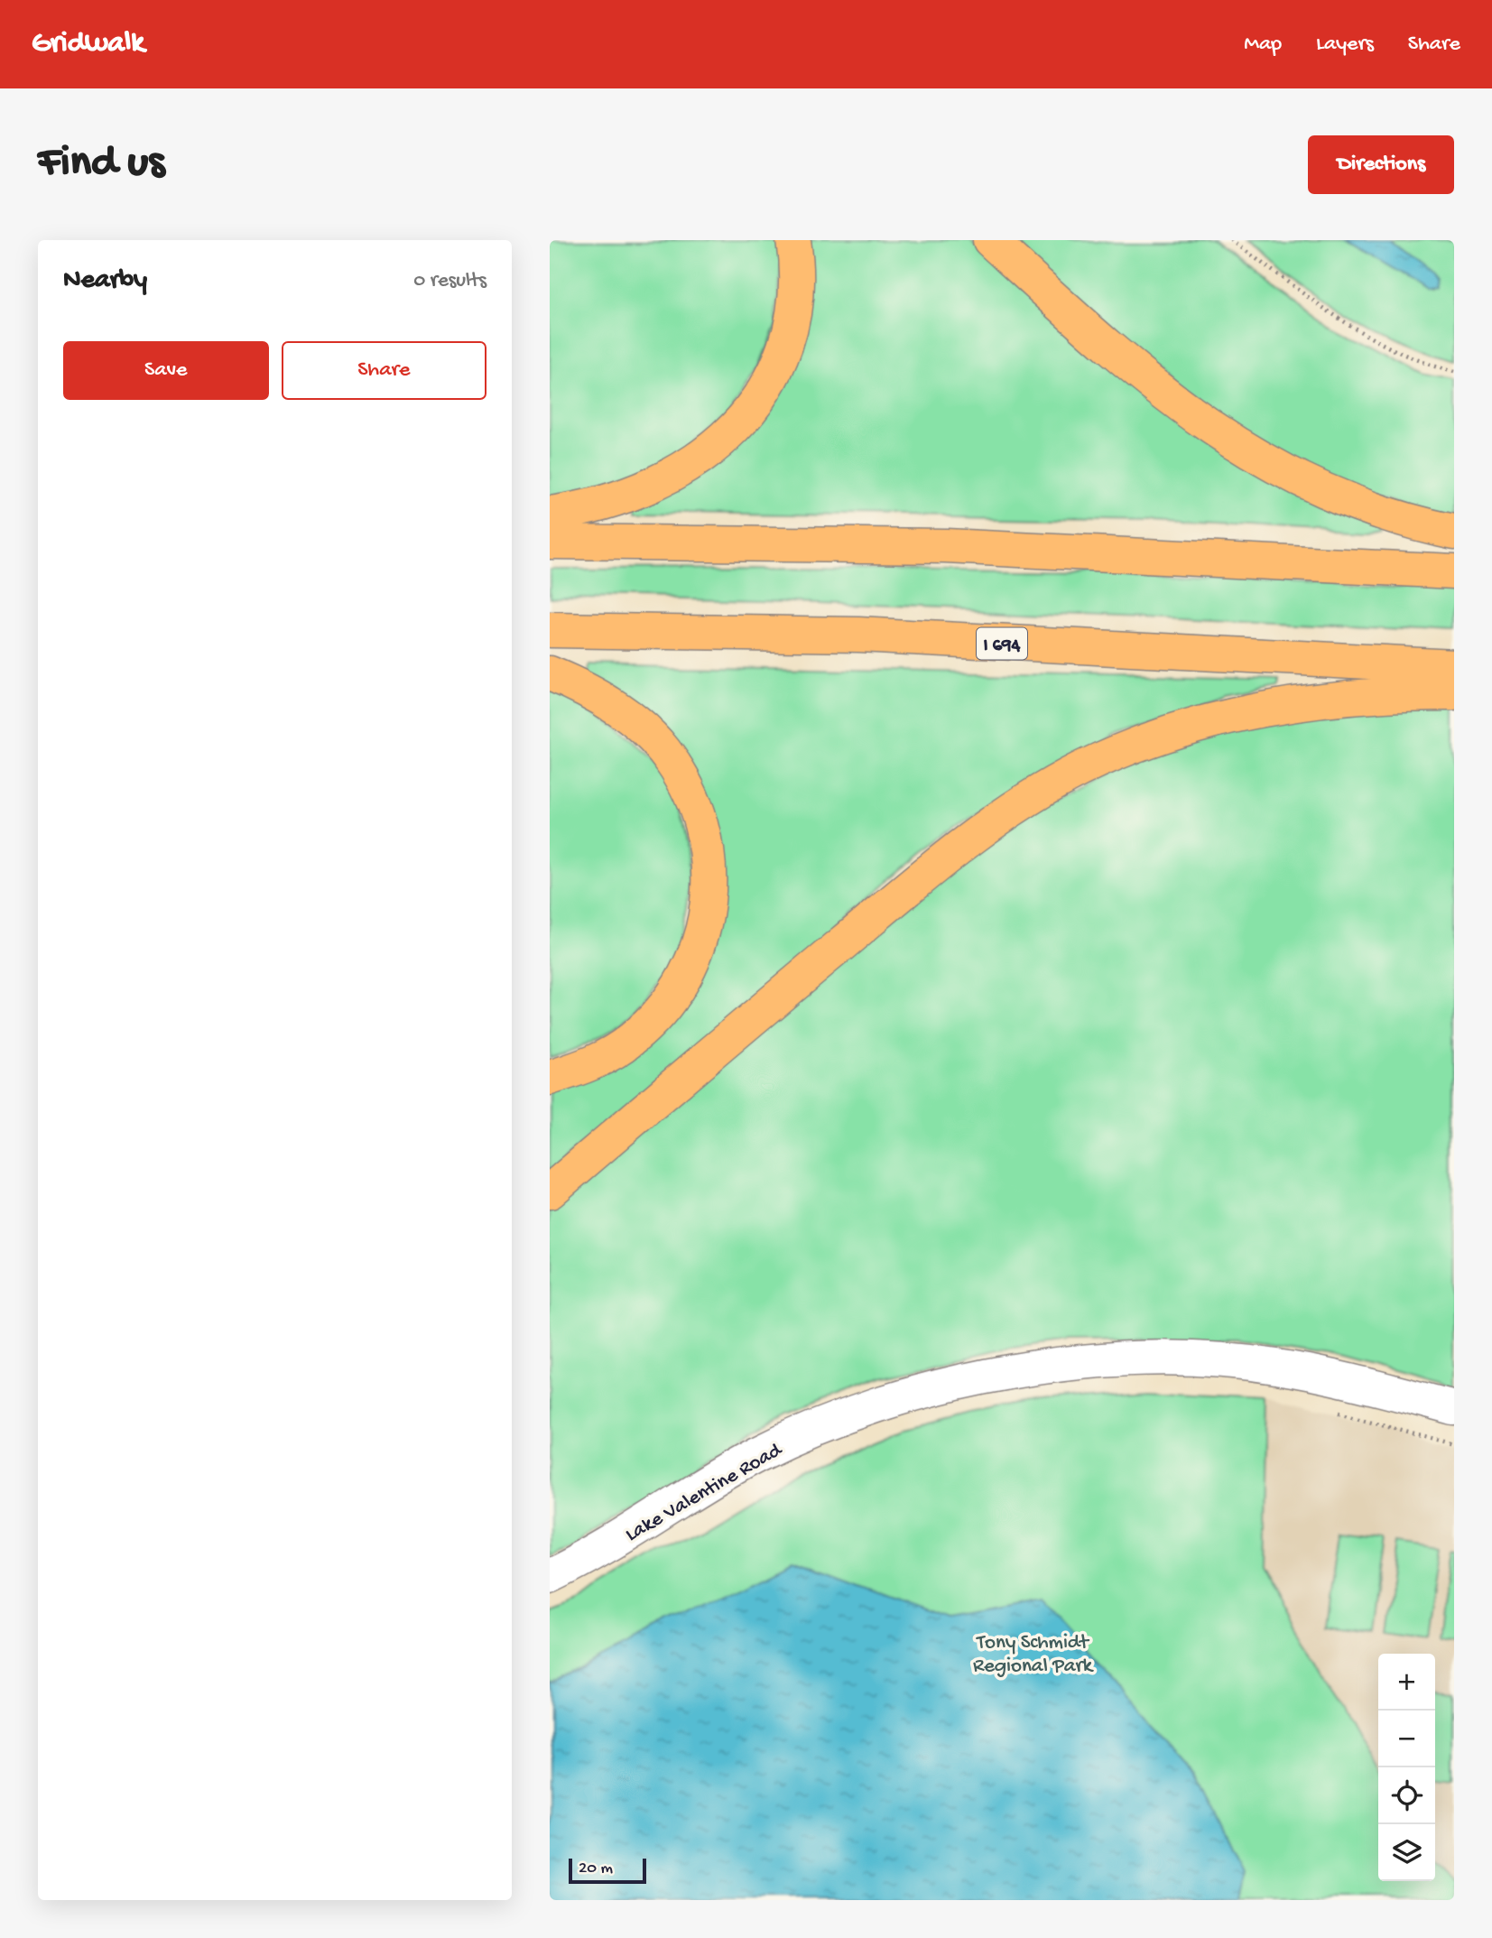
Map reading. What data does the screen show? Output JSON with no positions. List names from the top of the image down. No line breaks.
{"streets":{"highway":["I 694"],"street":["Lake Valentine Road"]},"parks":["Tony Schmidt Regional Park"],"scale_bar":"20 m","page":{"header":"Gridwalk","nav":["Map","Layers","Share"],"buttons":["Directions",["Save","Share"]],"title":"Find us","heading":["Nearby","0 results"],"map_buttons":["+","−"],"scale":"20 m"}}
